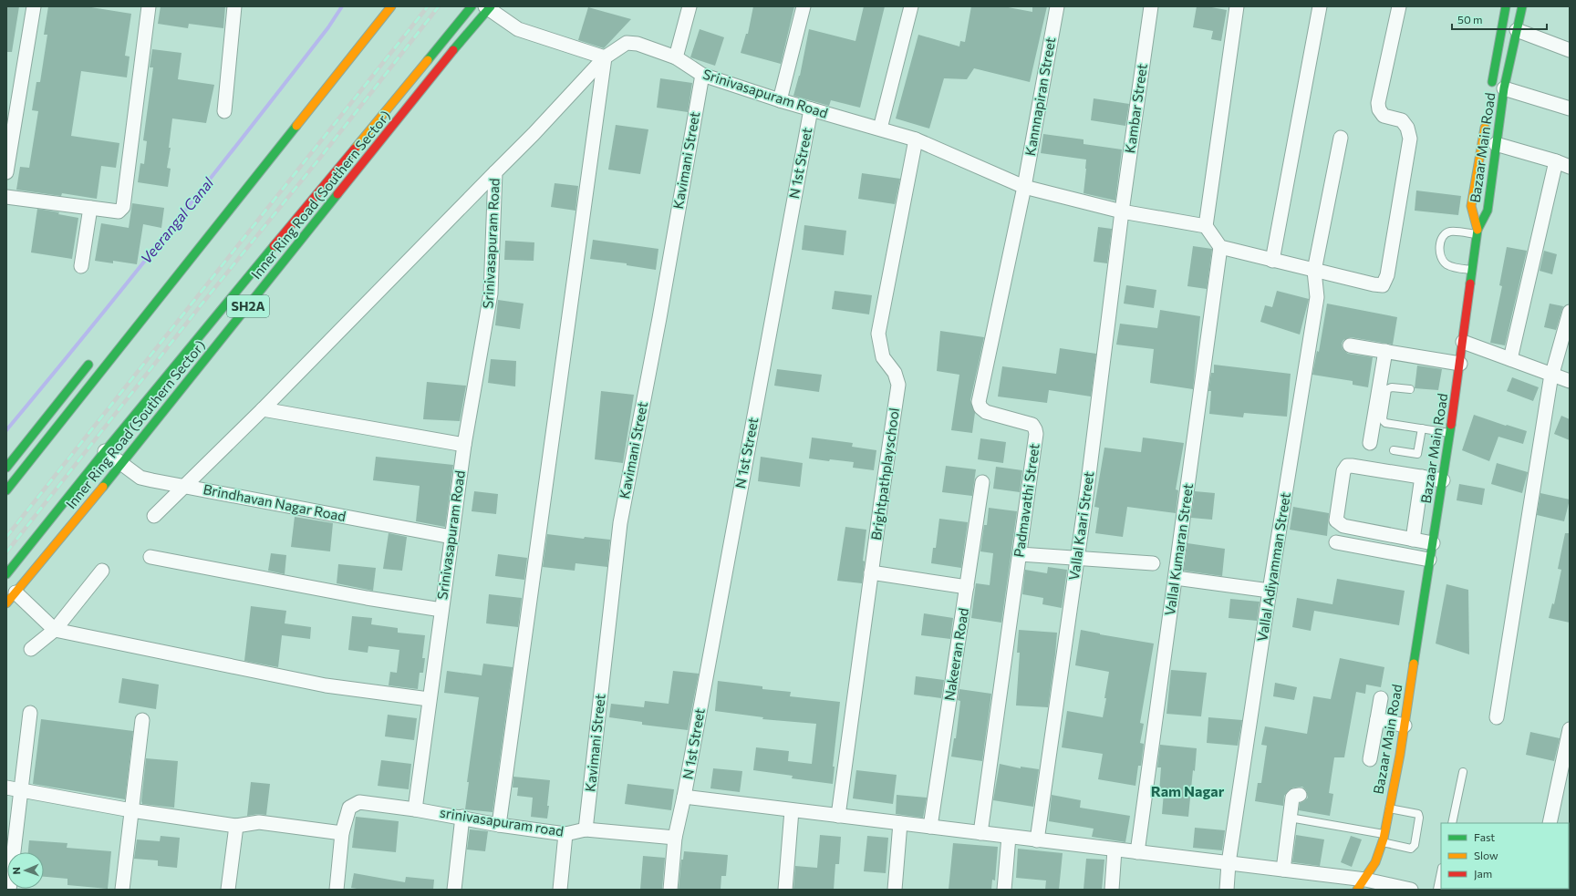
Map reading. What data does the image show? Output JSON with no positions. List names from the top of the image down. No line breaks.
{"streets":{"main road":["Bazaar Main Road","Inner Ring Road (Southern Sector)","SH2A"],"street":["Srinivasapuram Road","Kannnapiran Street","Kambar Street","Kavimani Street","N 1st Street","Brightpathplayschool","Padmavathi Street","Brindhavan Nagar Road","Vallal Kaari Street","Vallal Kumaran Street","Vallal Adiyamman Street","Nakeeran Road","srinivasapuram road"]},"crossings":[["Srinivasapuram Road","Kannnapiran Street"],["Srinivasapuram Road","Kambar Street"],["Srinivasapuram Road","Kavimani Street"],["Srinivasapuram Road","N 1st Street"],["Srinivasapuram Road","Brightpathplayschool"],["Srinivasapuram Road","Padmavathi Street"],["Srinivasapuram Road","Brindhavan Nagar Road"],["Srinivasapuram Road","Vallal Kaari Street"],["Srinivasapuram Road","srinivasapuram road"],["Kannnapiran Street","Padmavathi Street"],["Kambar Street","Vallal Kaari Street"],["Kavimani Street","srinivasapuram road"],["N 1st Street","srinivasapuram road"],["Inner Ring Road (Southern Sector)","Brindhavan Nagar Road"]],"districts":["Ram Nagar"],"water":["Veerangal Canal"],"legend":["Fast","Slow","Jam"],"scale_bar":"50 m","north":"left"}
